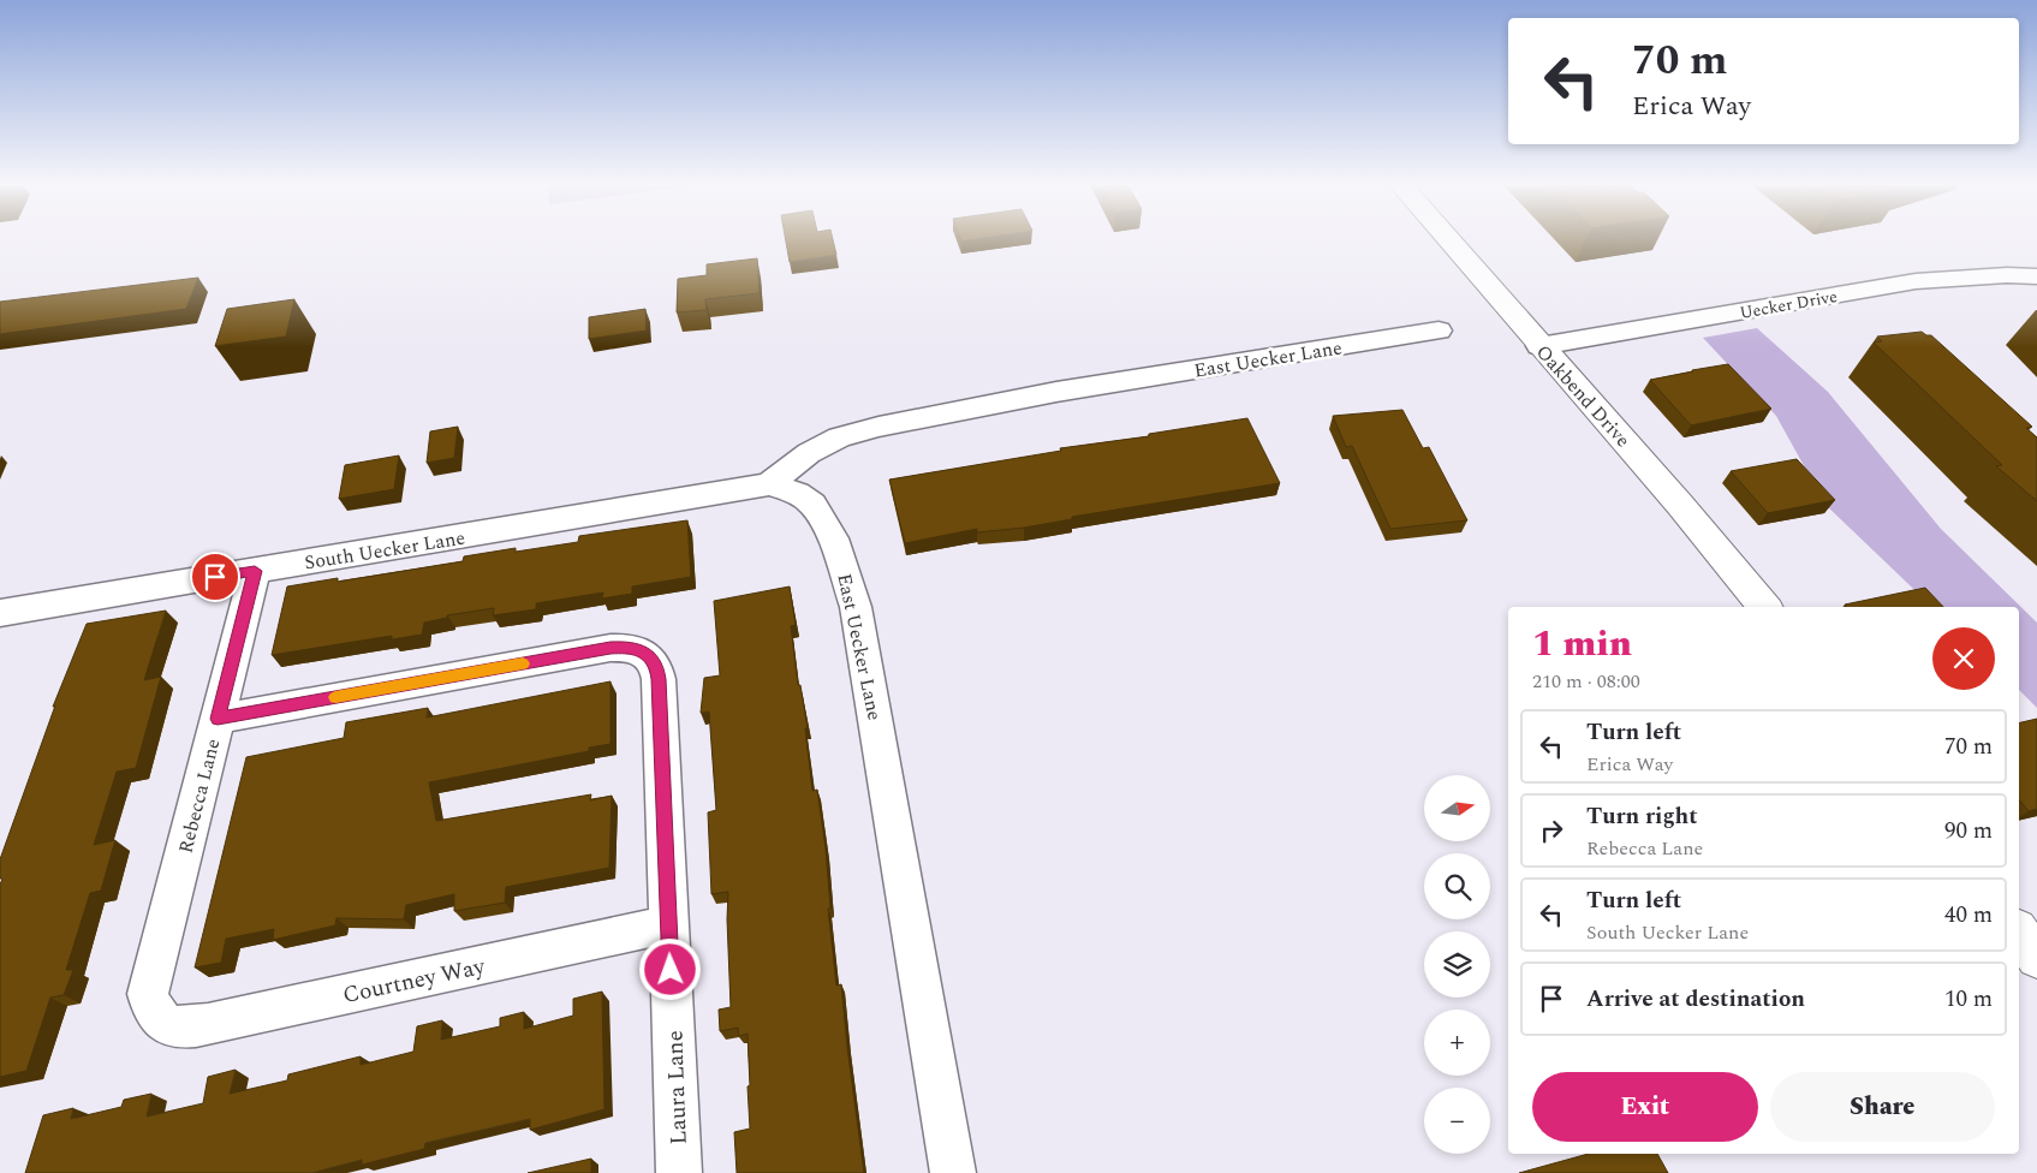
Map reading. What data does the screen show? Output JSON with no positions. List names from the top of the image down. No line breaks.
{"streets":{"street":["Uecker Drive","East Uecker Lane","Oakbend Drive","South Uecker Lane","Rebecca Lane","Courtney Way","Laura Lane"]},"crossings":[["Uecker Drive","Oakbend Drive"],["East Uecker Lane","South Uecker Lane"],["South Uecker Lane","Rebecca Lane"],["Rebecca Lane","Courtney Way"],["Rebecca Lane","Laura Lane"],["Courtney Way","Laura Lane"]],"north":"right","page":{"turn":["70 m","Erica Way"],"heading":["1 min","210 m · 08:00"],"list":[{"name":"Turn left","note":"Erica Way","value":"70 m"},{"name":"Turn right","note":"Rebecca Lane","value":"90 m"},{"name":"Turn left","note":"South Uecker Lane","value":"40 m"},{"name":"Arrive at destination","value":"10 m"}],"map_buttons":["+","−"],"buttons":["Exit","Share"]}}
